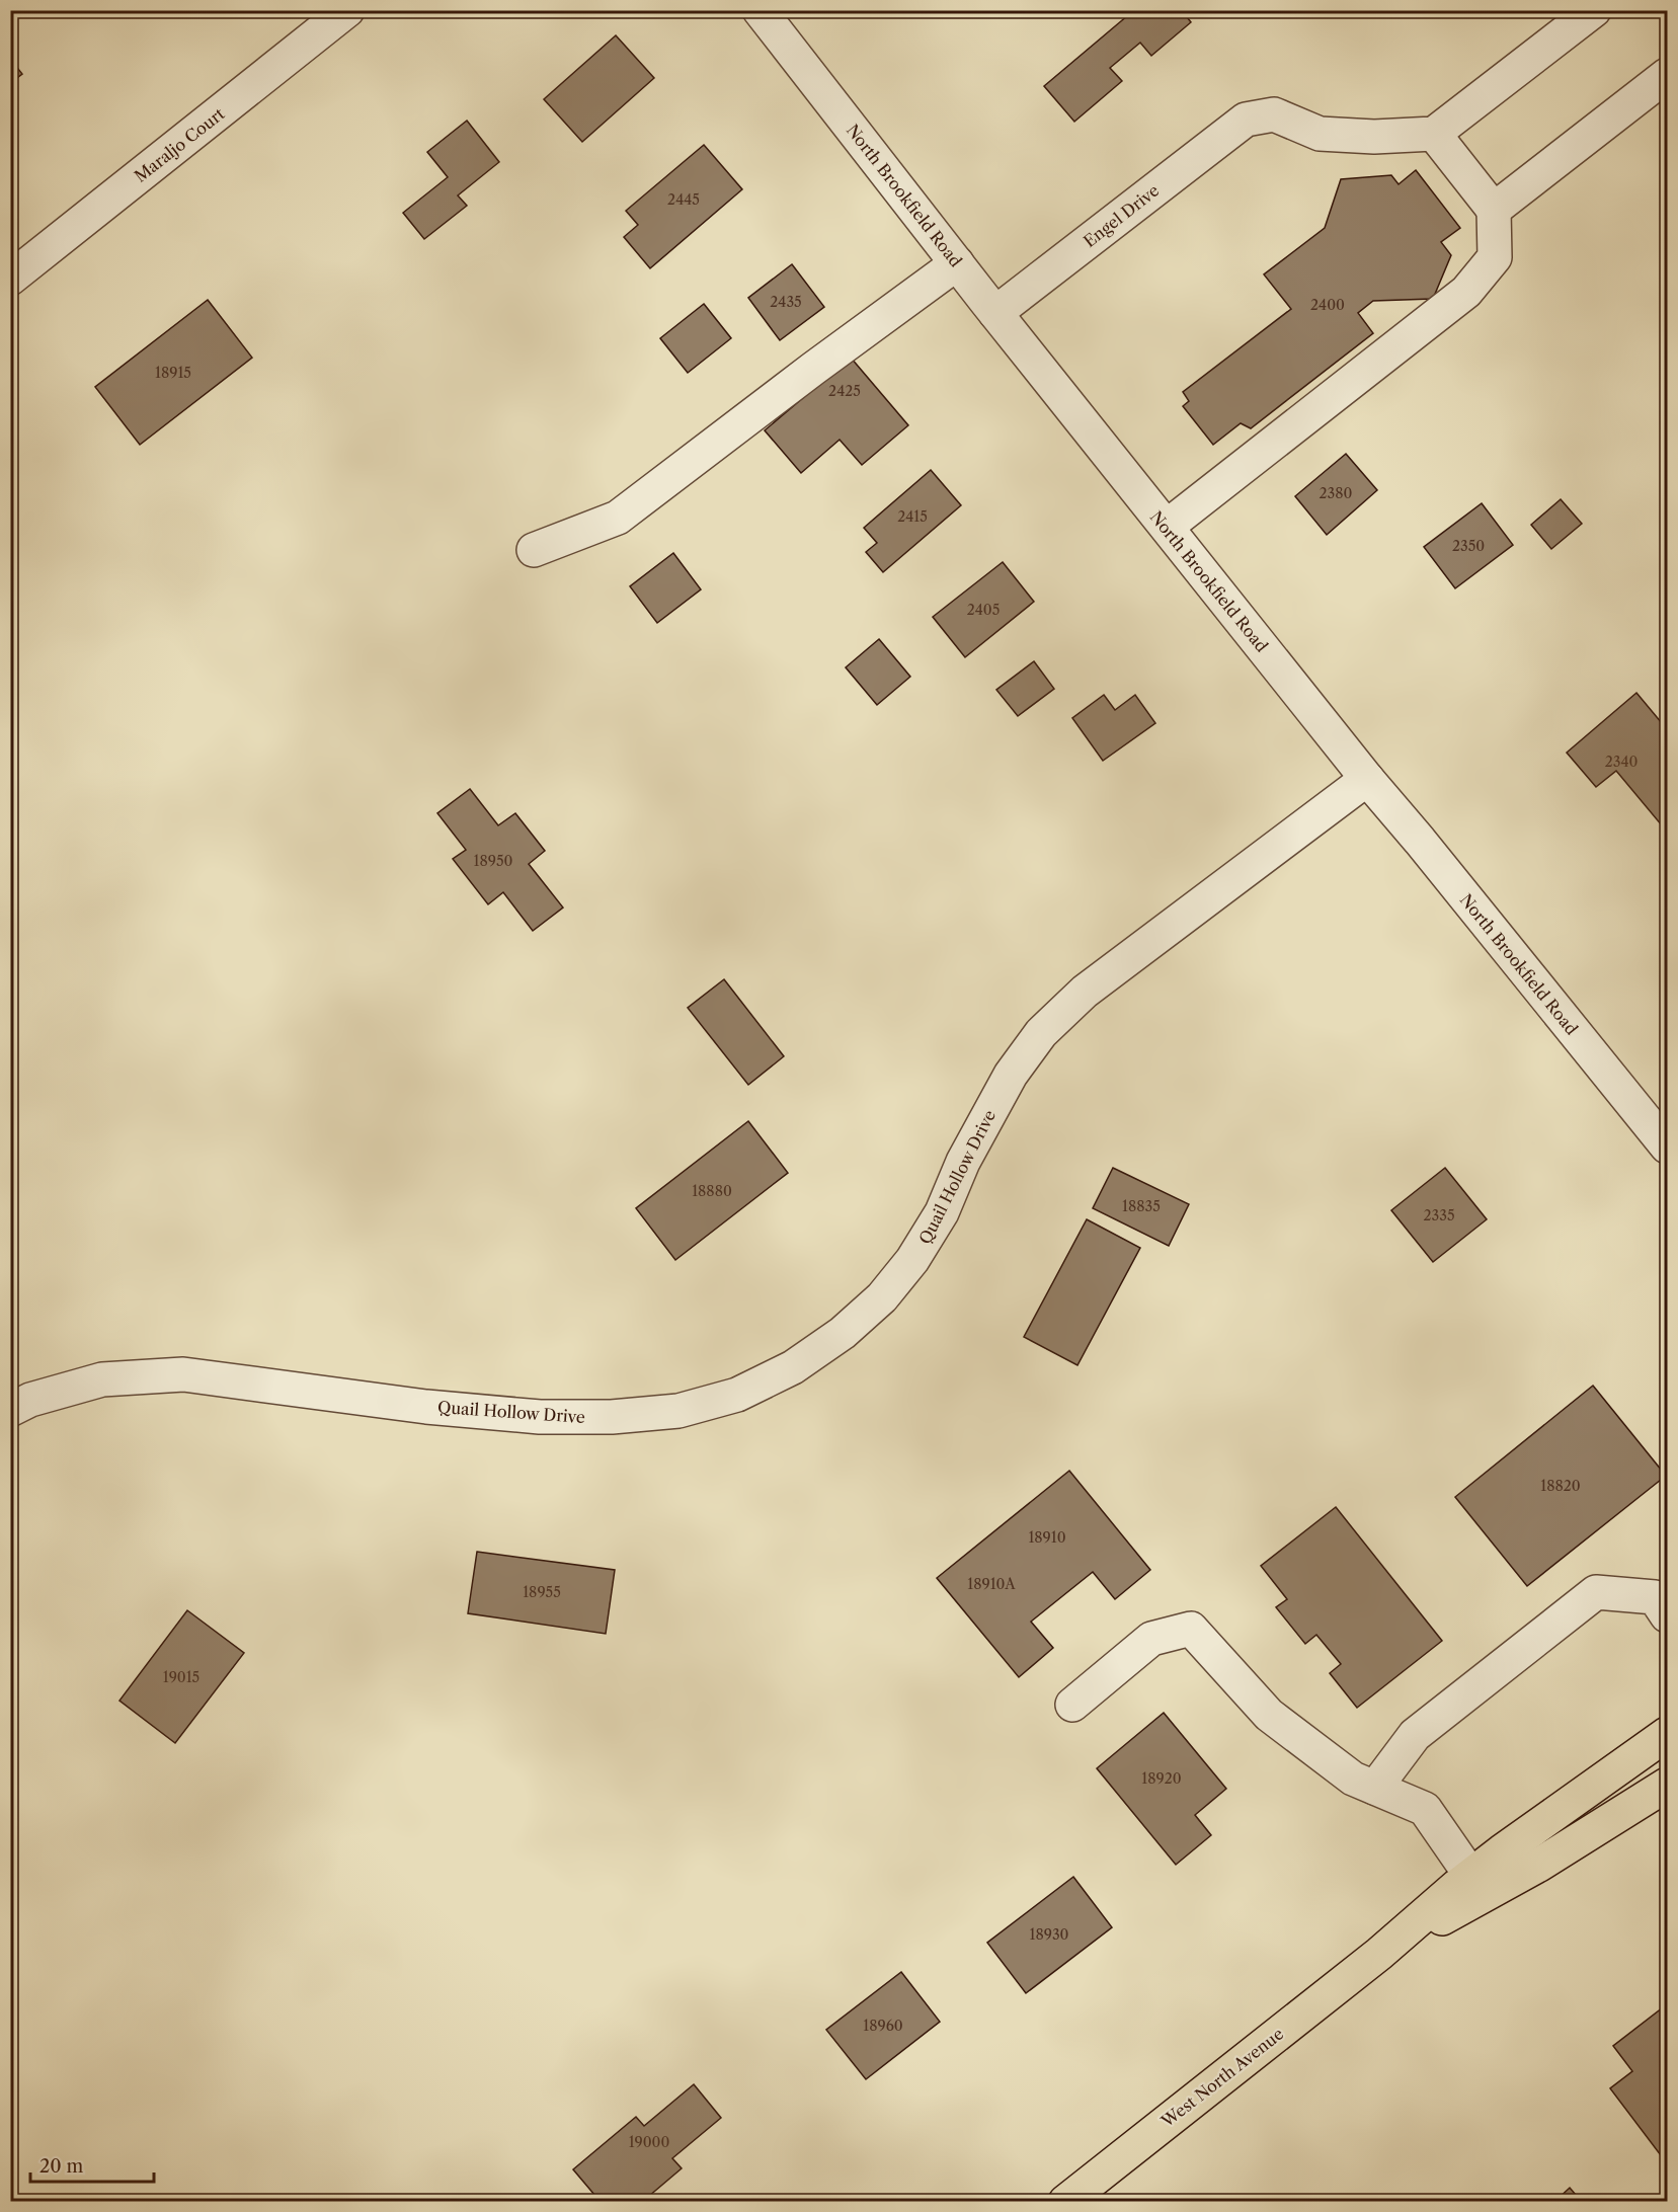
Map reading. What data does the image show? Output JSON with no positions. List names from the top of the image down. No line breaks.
{"streets":{"main road":["West North Avenue"],"street":["Maraljo Court","North Brookfield Road","Engel Drive","Quail Hollow Drive"]},"crossings":[["North Brookfield Road","Engel Drive"],["North Brookfield Road","Quail Hollow Drive"]],"house_numbers":["2445","2435","2400","18915","2425","2380","2415","2350","2405","2340","18950","18880","18835","2335","18820","18910","18910A","18955","19015","18920","18930","18960","19000"],"scale_bar":"20 m"}
